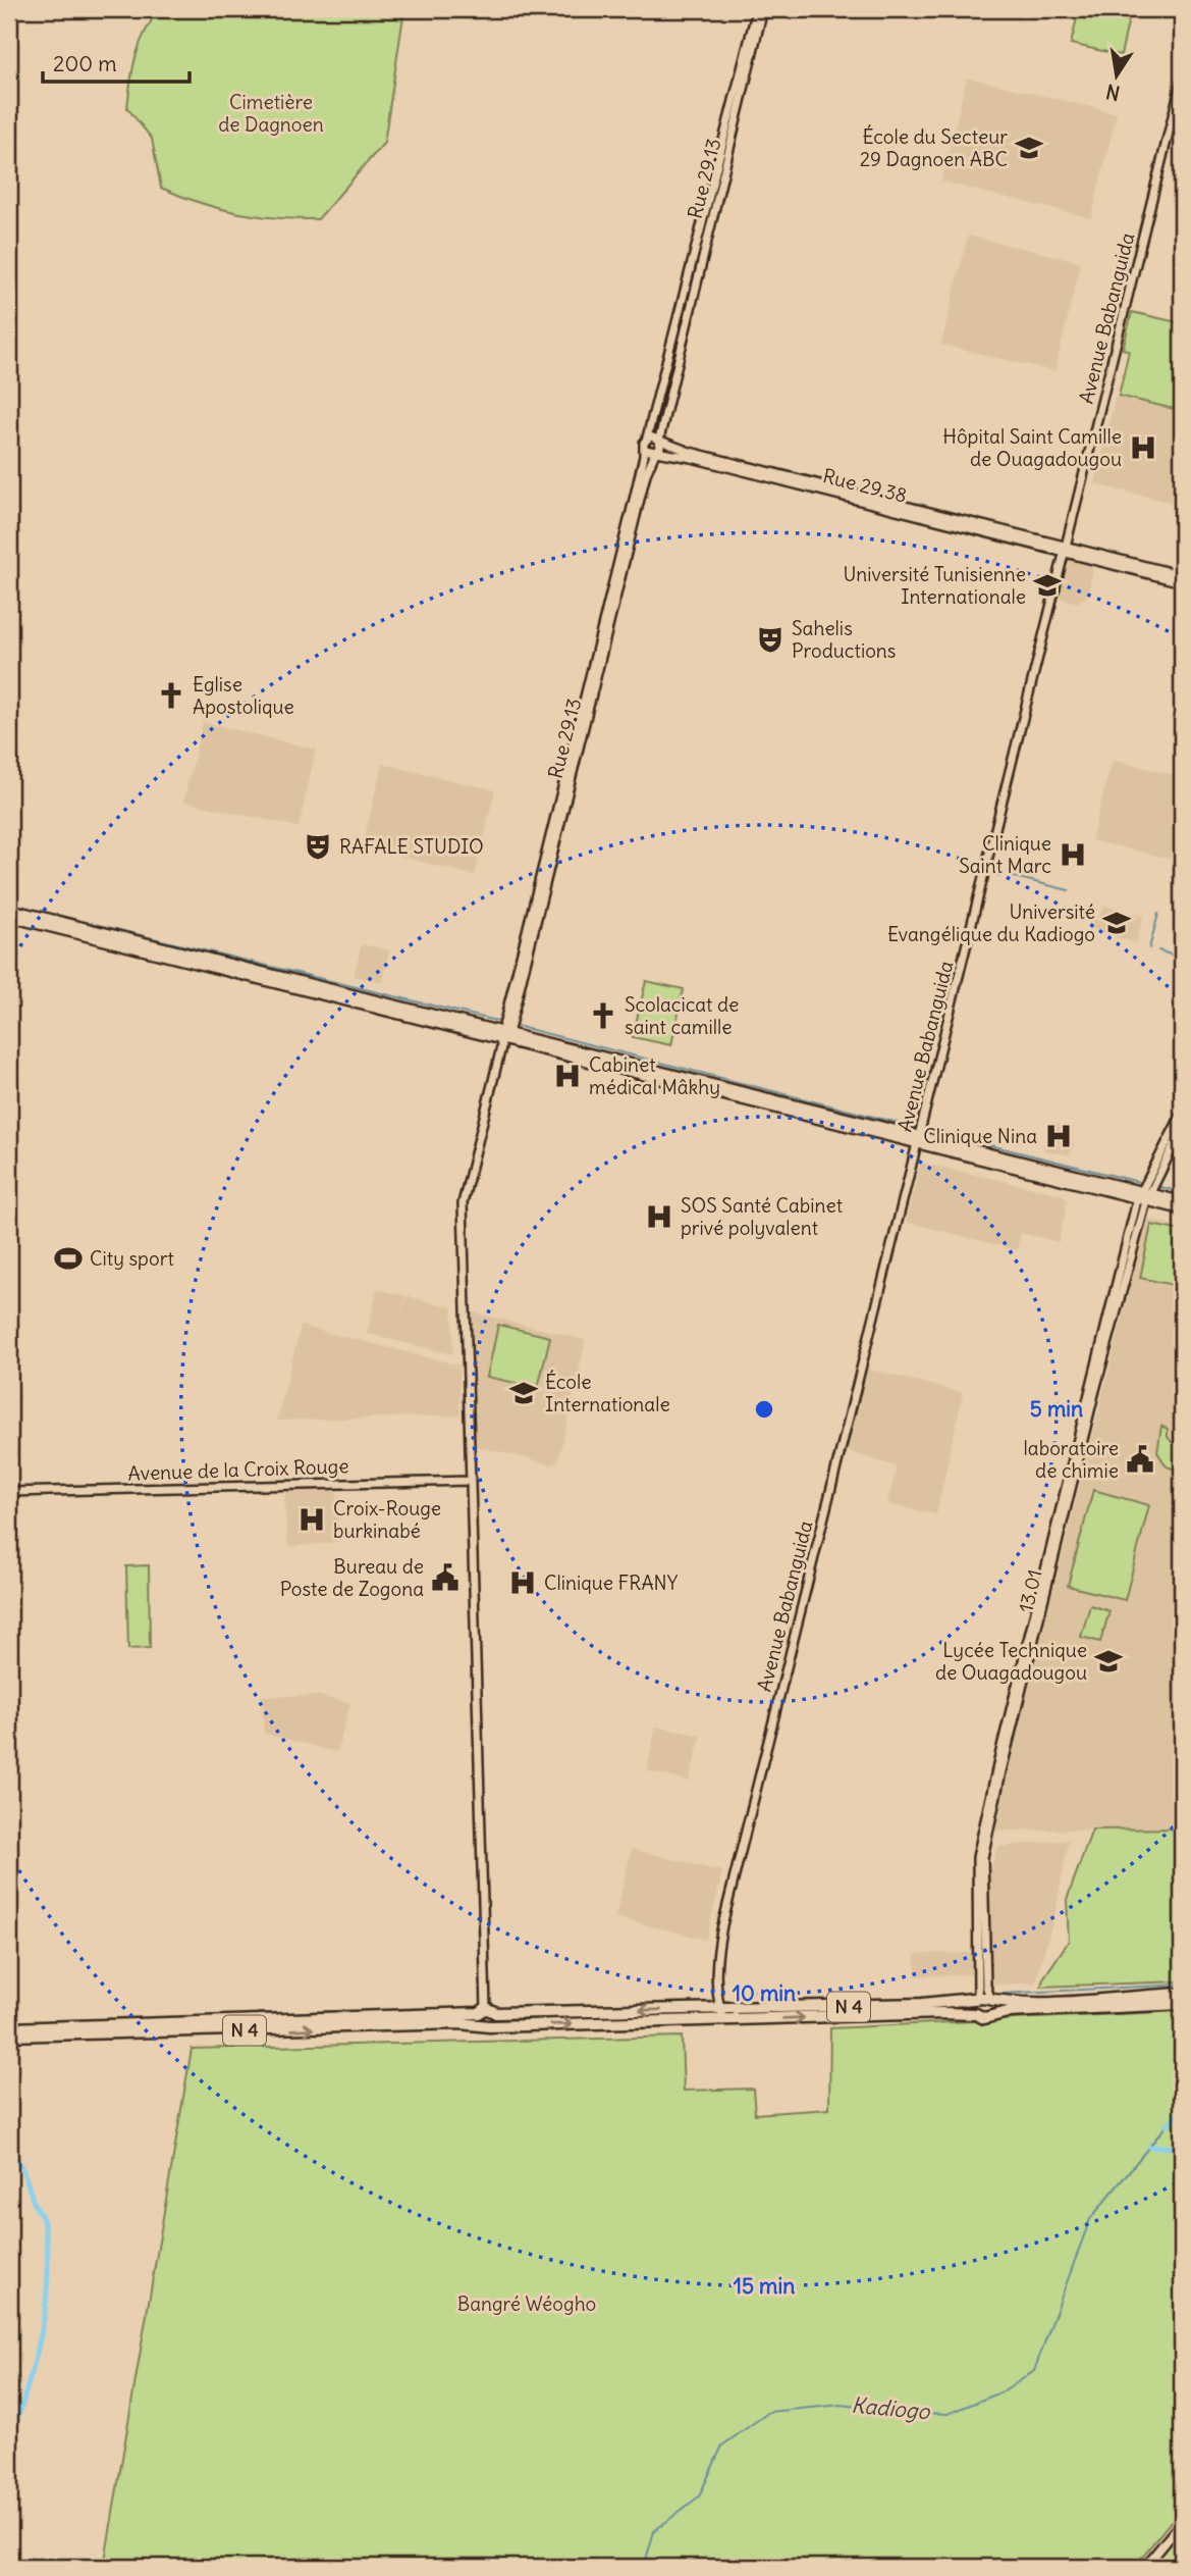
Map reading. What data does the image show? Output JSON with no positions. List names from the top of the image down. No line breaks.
{"streets":{"highway":["N 4"],"street":["Rue 29.13","Avenue Babanguida","Rue 29.38","Avenue de la Croix Rouge","13.01"]},"crossings":[["Rue 29.13","Rue 29.38"],["Avenue Babanguida","Rue 29.38"],["Avenue Babanguida","N 4"],["13.01","N 4"]],"water":["Kadiogo"],"parks":["Cimetière de Dagnoen","Bangré Wéogho"],"places":{"school or university":["École du Secteur 29 Dagnoen ABC","Université Tunisienne Internationale","Université Evangélique du Kadiogo","École Internationale","Lycée Technique de Ouagadougou"],"hospital":["Hôpital Saint Camille de Ouagadougou","Clinique Saint Marc","Cabinet médical Mâkhy","Clinique Nina","SOS Santé Cabinet privé polyvalent","Croix-Rouge burkinabé","Clinique FRANY"],"theatre":["Sahelis Productions","RAFALE STUDIO"],"church":["Eglise Apostolique","Scolacicat de saint camille"],"sports":["City sport"],"public building":["laboratoire de chimie","Bureau de Poste de Zogona"]},"scale_bar":"200 m","north":"bottom","rings":["5 min","10 min","15 min"]}
